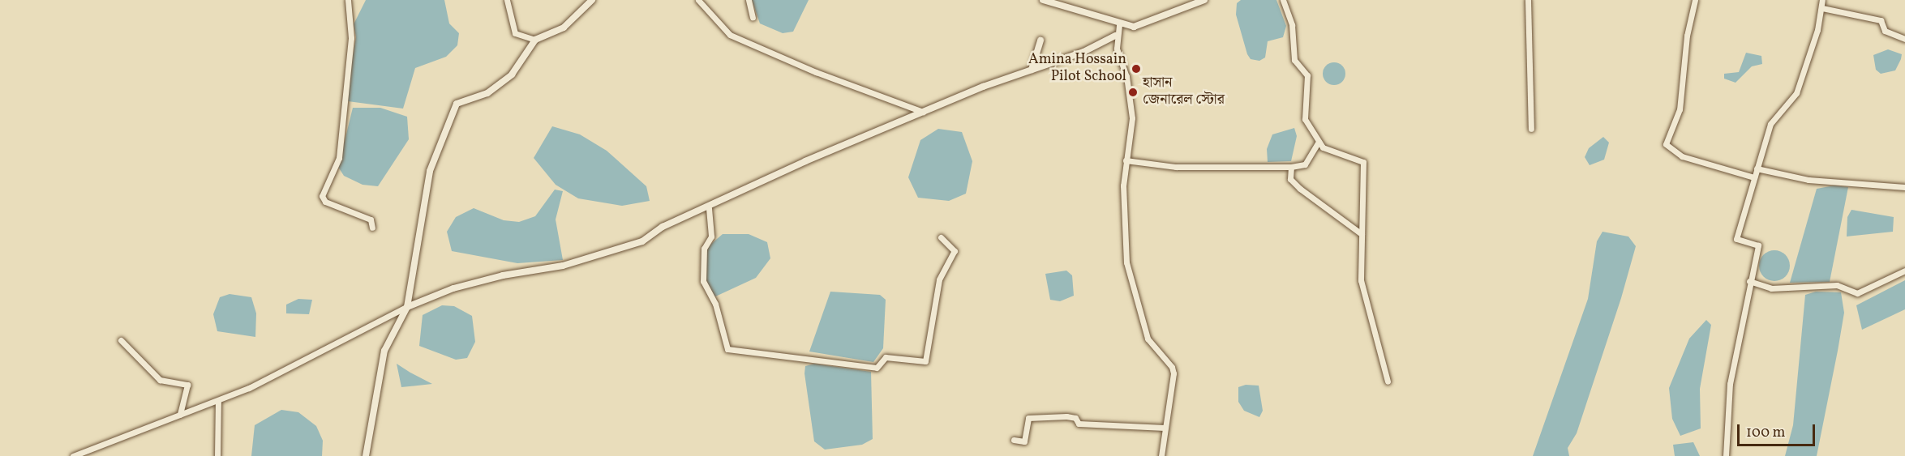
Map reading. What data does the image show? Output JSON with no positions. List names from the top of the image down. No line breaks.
{"places":["Amina Hossain Pilot School","হাসান জেনারেল স্টোর"],"scale_bar":"100 m"}
